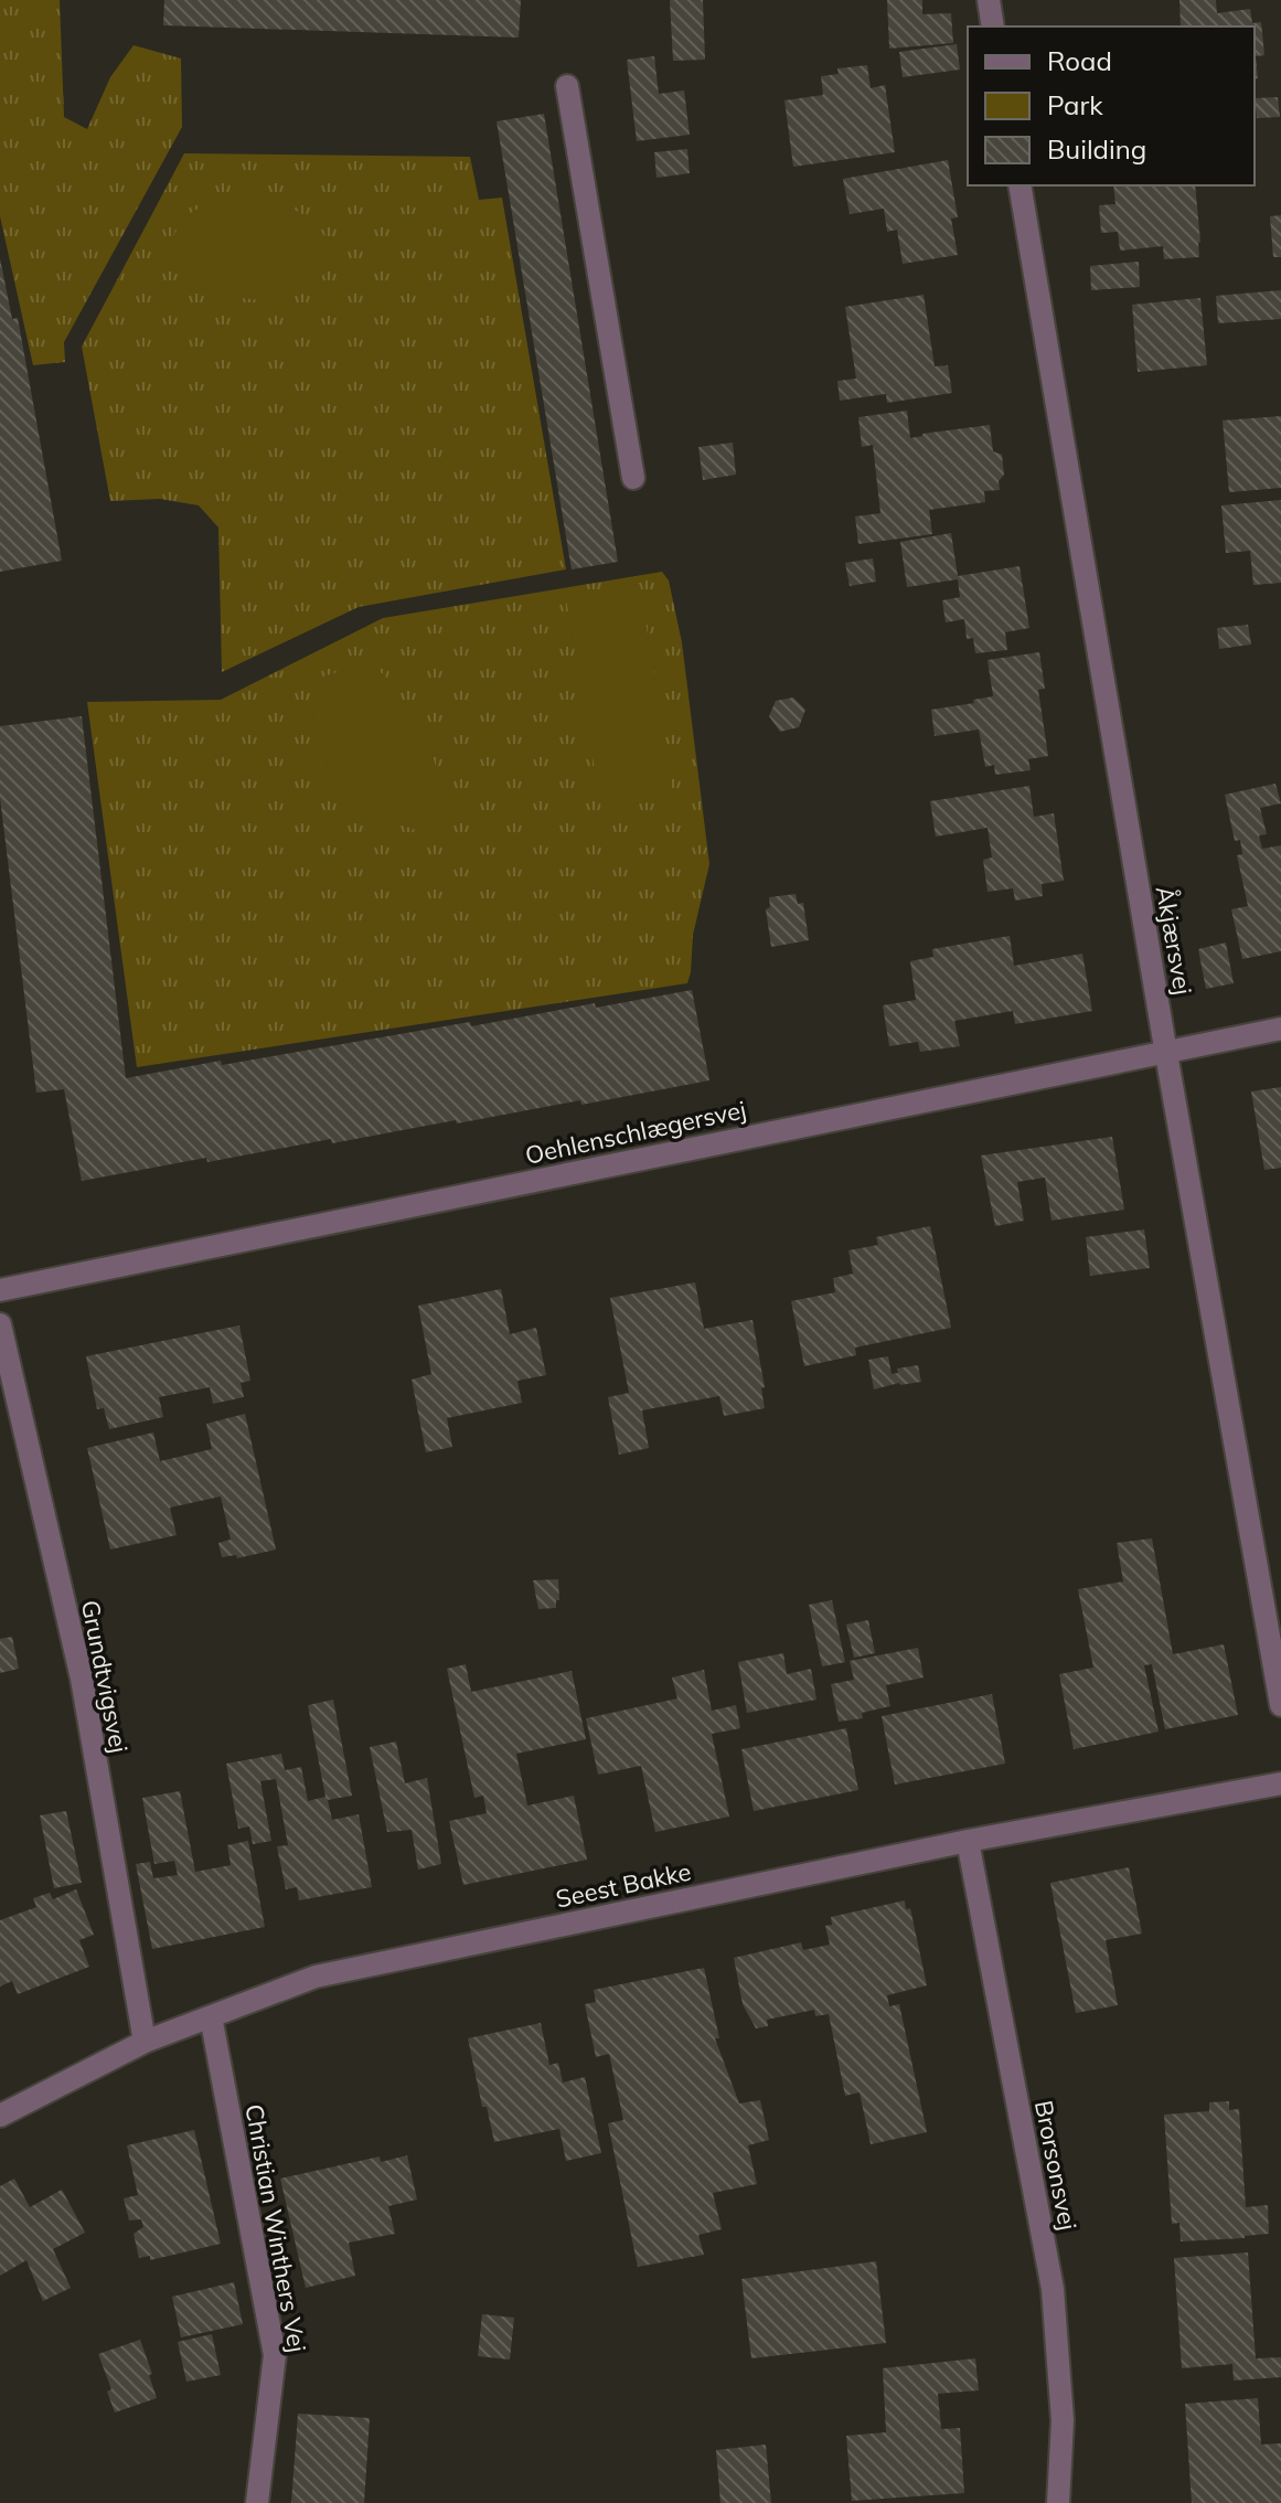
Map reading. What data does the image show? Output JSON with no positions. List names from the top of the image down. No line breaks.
{"streets":{"street":["Åkjærsvej","Oehlenschlægersvej","Grundtvigsvej","Seest Bakke","Brorsonsvej","Christian Winthers Vej"]},"crossings":[["Åkjærsvej","Oehlenschlægersvej"],["Grundtvigsvej","Seest Bakke"],["Seest Bakke","Brorsonsvej"],["Seest Bakke","Christian Winthers Vej"]],"legend":["Road","Park","Building"]}
